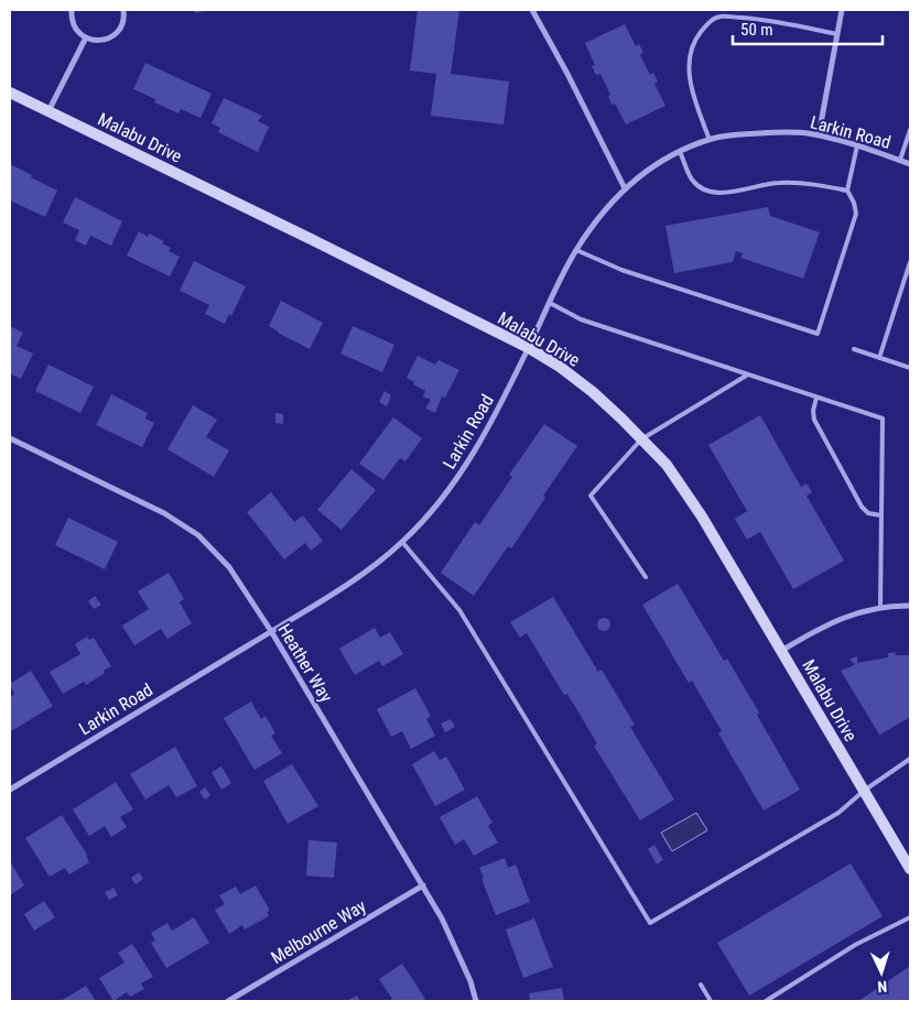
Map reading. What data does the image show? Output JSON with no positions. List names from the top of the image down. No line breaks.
{"streets":{"street":["Larkin Road","Malabu Drive","Heather Way","Melbourne Way"]},"crossings":[["Larkin Road","Malabu Drive"],["Larkin Road","Heather Way"],["Heather Way","Melbourne Way"]],"scale_bar":"50 m","north":"bottom"}
